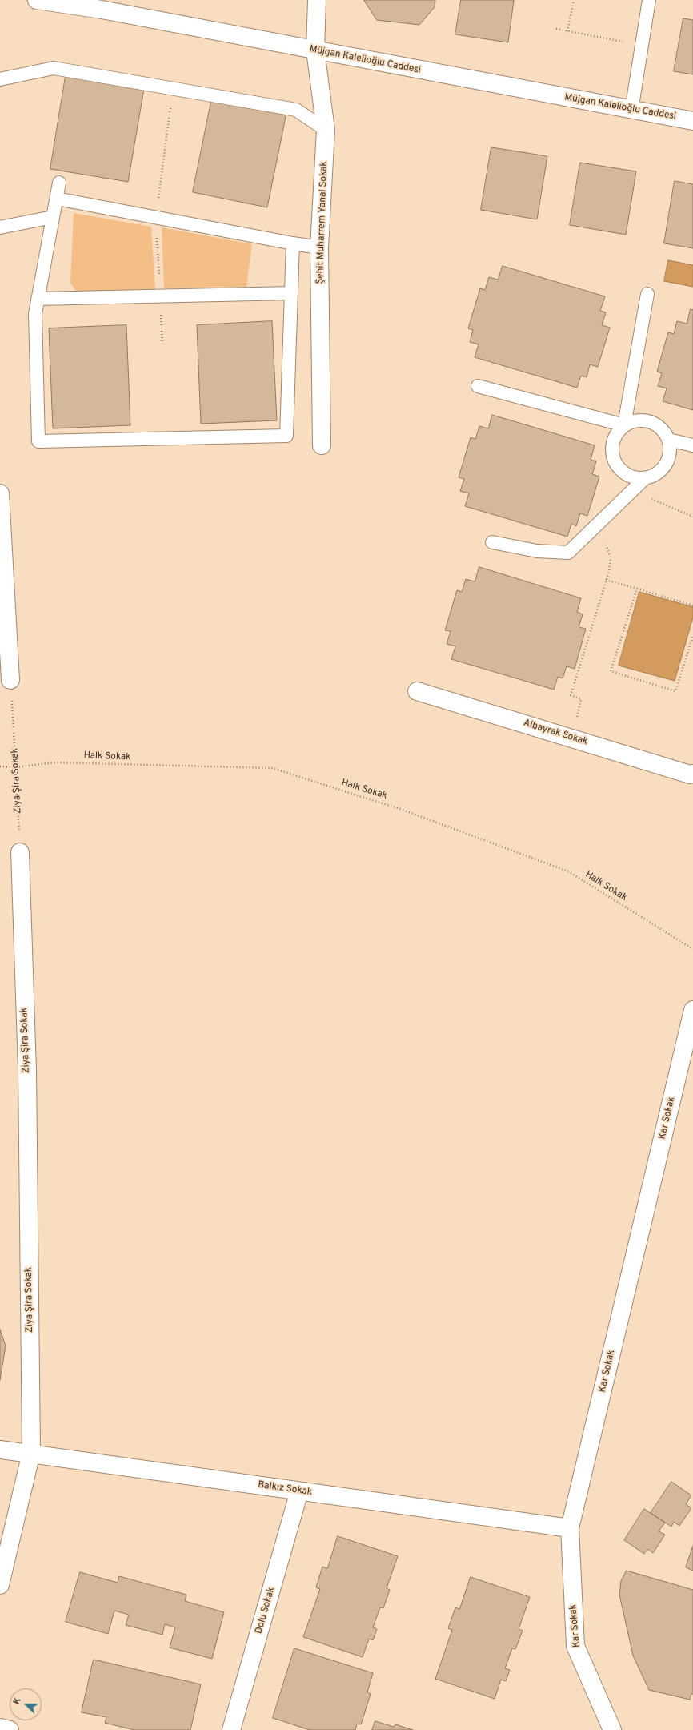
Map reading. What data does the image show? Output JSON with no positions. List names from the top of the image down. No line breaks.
{"streets":{"street":["Müjgan Kalelioğlu Caddesi","Şehit Muharrem Yanal Sokak","Albayrak Sokak","Ziya Şira Sokak","Kar Sokak","Balkız Sokak","Dolu Sokak"],"path":["Halk Sokak"]},"crossings":[["Müjgan Kalelioğlu Caddesi","Şehit Muharrem Yanal Sokak"],["Halk Sokak","Ziya Şira Sokak"],["Ziya Şira Sokak","Balkız Sokak"],["Kar Sokak","Balkız Sokak"],["Balkız Sokak","Dolu Sokak"]],"north":"left"}
